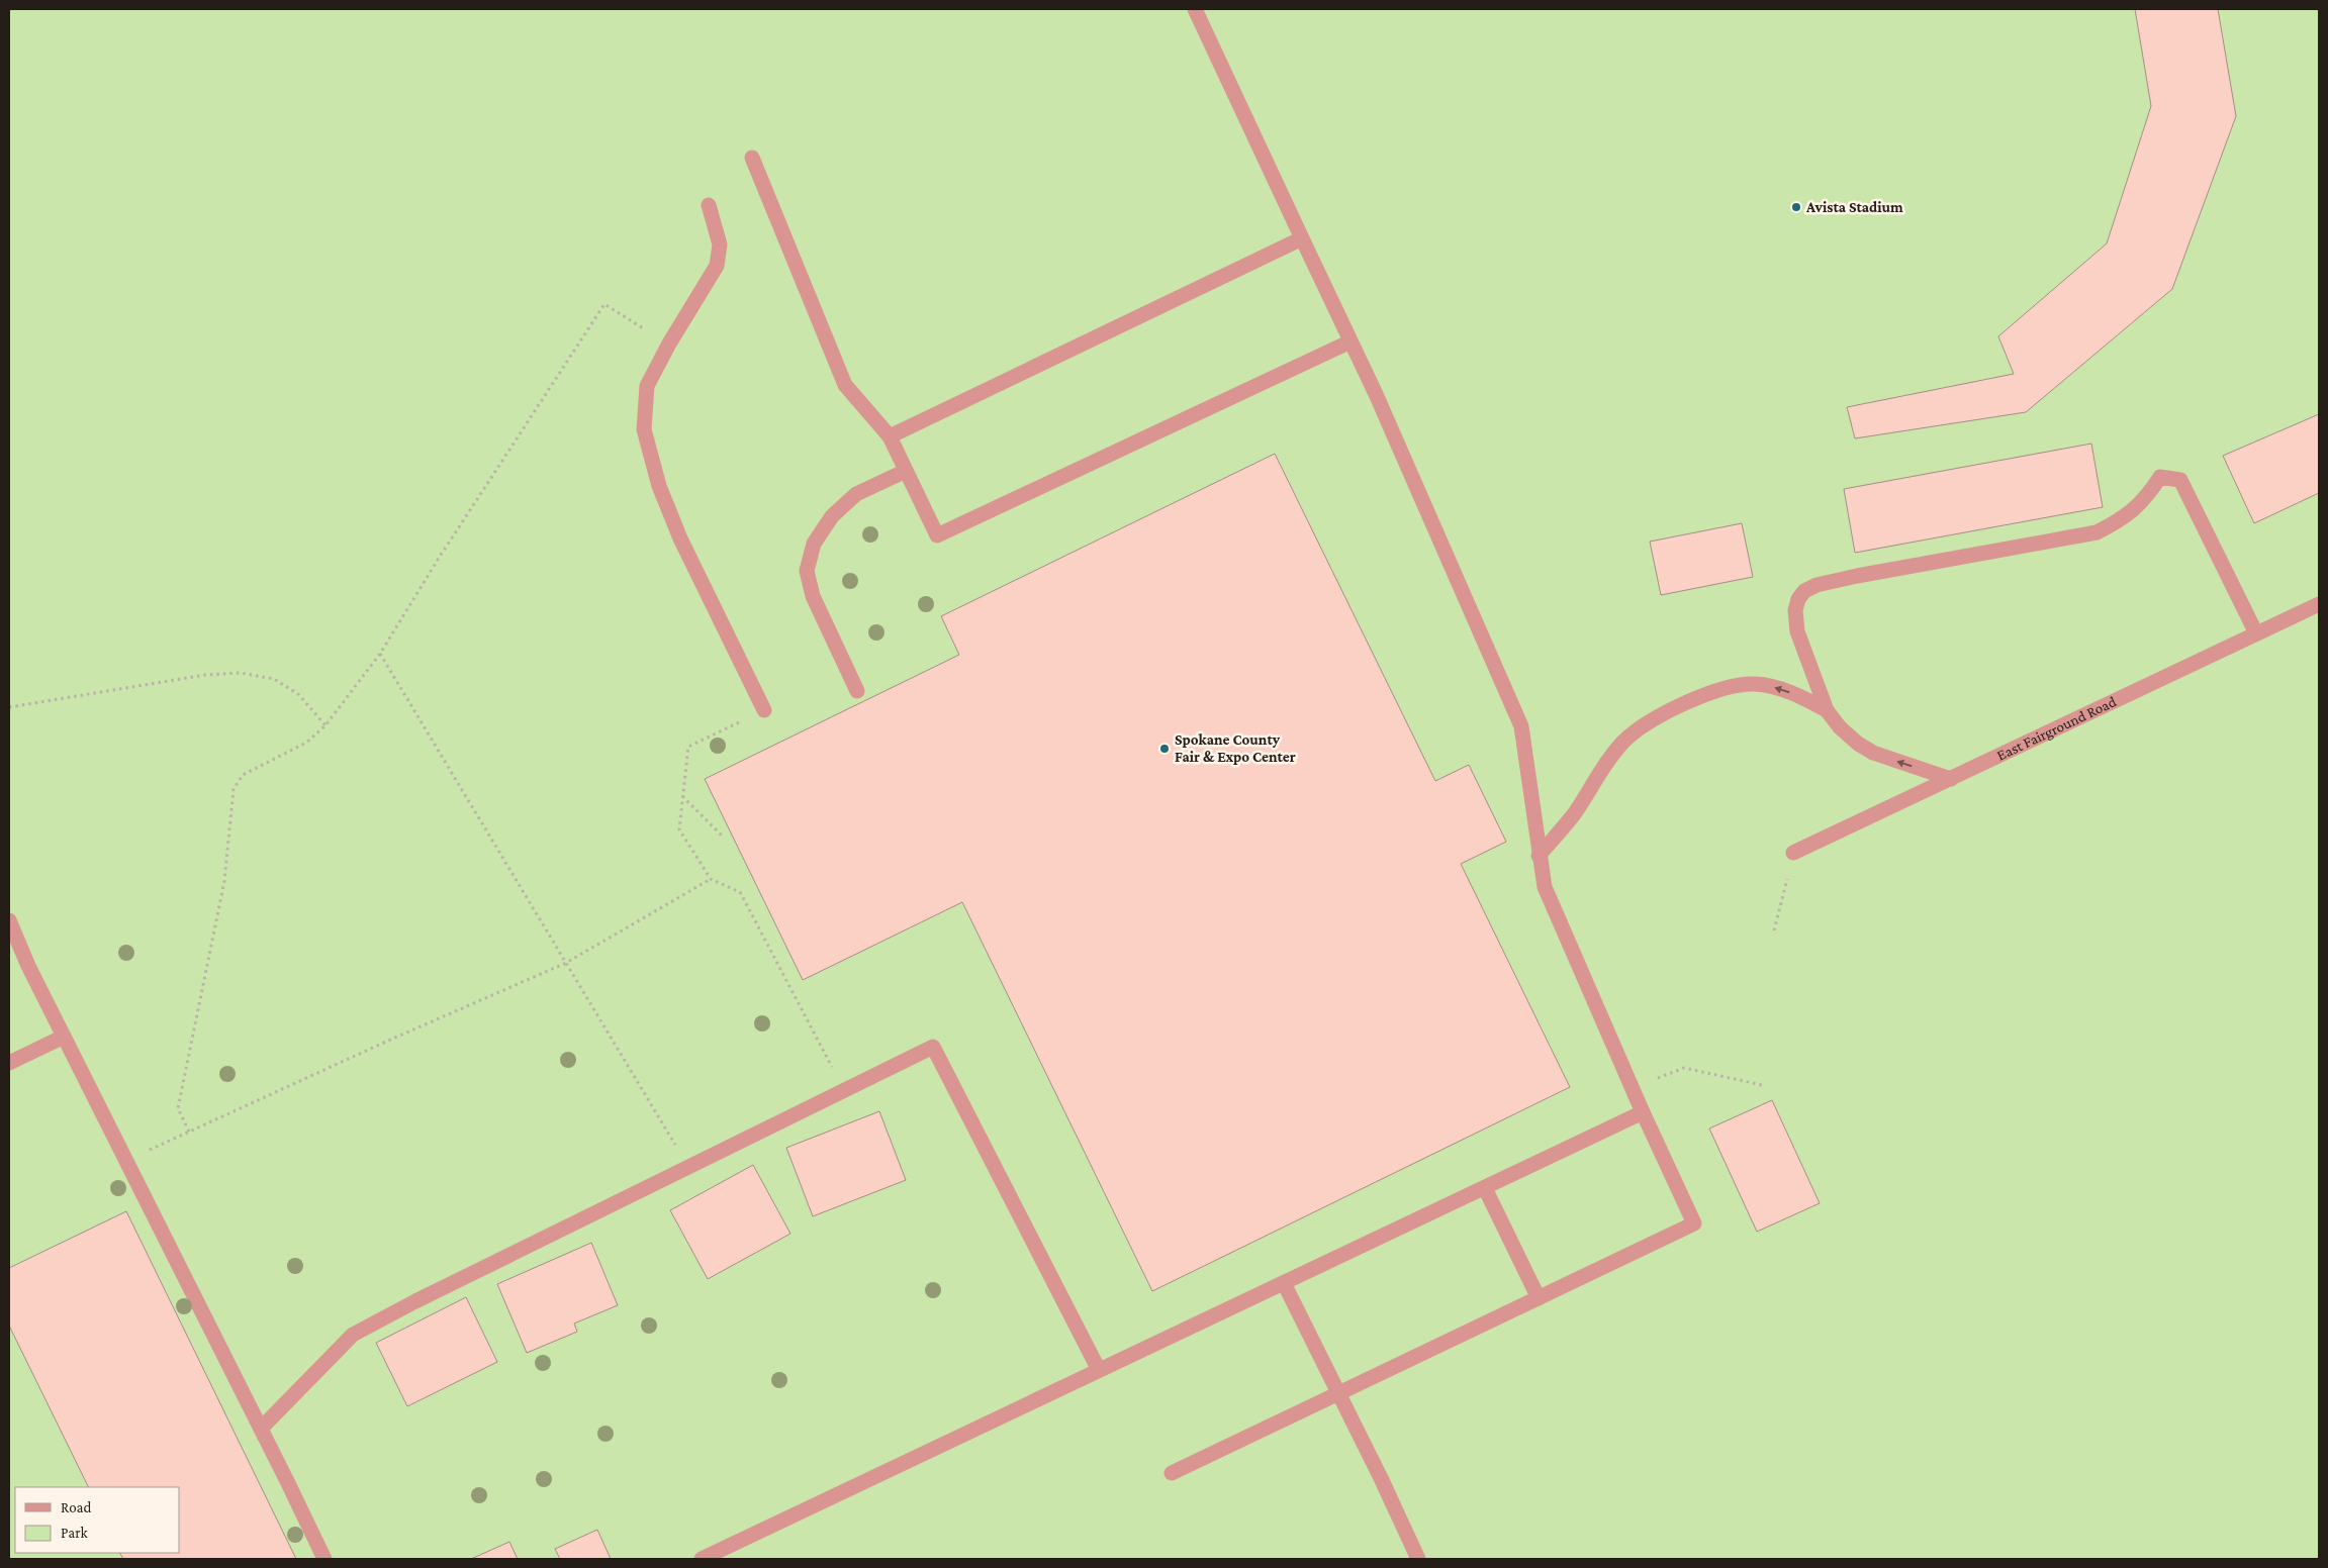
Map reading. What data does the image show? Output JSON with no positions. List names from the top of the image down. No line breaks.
{"streets":{"street":["East Fairground Road"]},"places":["Avista Stadium","Spokane County Fair & Expo Center"],"legend":["Road","Park"]}
